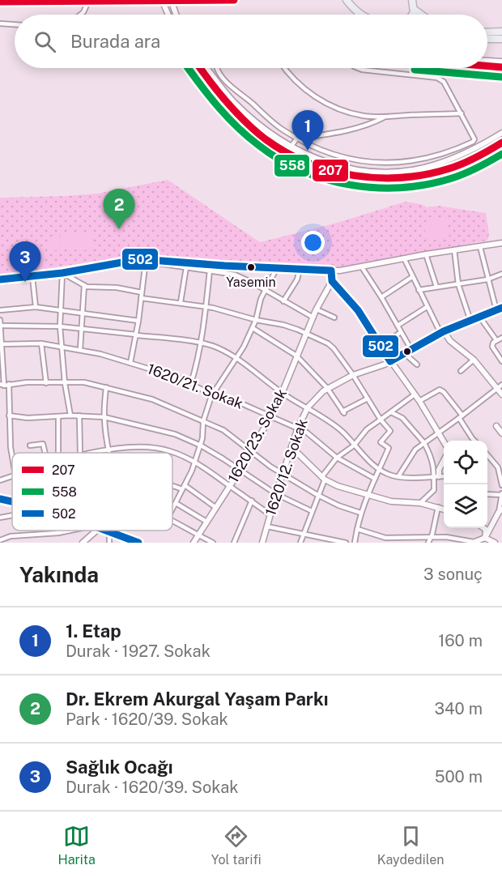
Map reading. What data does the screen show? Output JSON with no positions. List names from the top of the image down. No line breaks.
{"streets":{"street":["1620/21. Sokak","1620/23. Sokak","1620/12. Sokak"]},"crossings":[["1620/21. Sokak","1620/23. Sokak"],["1620/21. Sokak","1620/12. Sokak"]],"places":["Yasemin"],"lines":["transit line 207","transit line 558","transit line 502"],"legend":["207","558","502"],"page":{"search":"Burada ara","pins":["1","2","3"],"heading":["Yakında","3 sonuç"],"list":[{"mark":"1","name":"1. Etap","note":"Durak · 1927. Sokak","value":"160 m"},{"mark":"2","name":"Dr. Ekrem Akurgal Yaşam Parkı","note":"Park · 1620/39. Sokak","value":"340 m"},{"mark":"3","name":"Sağlık Ocağı","note":"Durak · 1620/39. Sokak","value":"500 m"}],"nav":["Harita","Yol tarifi","Kaydedilen"]}}
